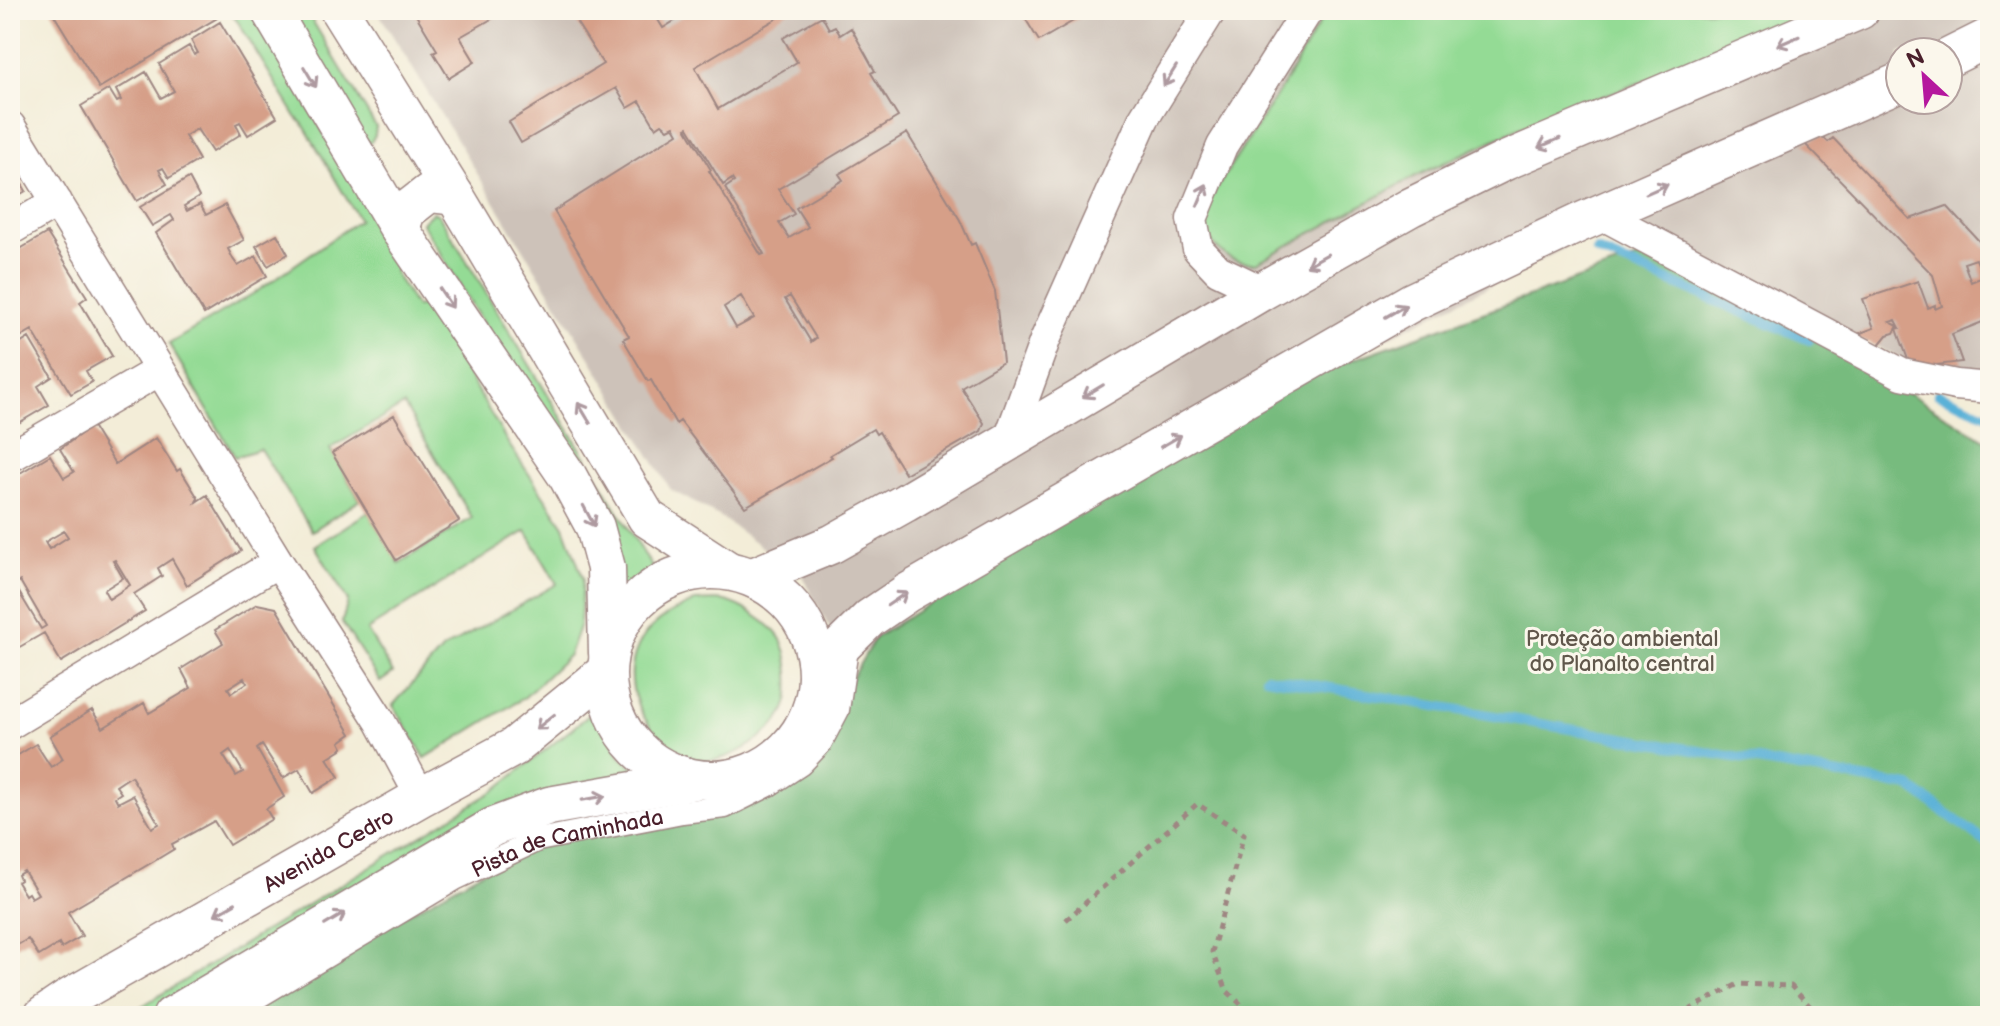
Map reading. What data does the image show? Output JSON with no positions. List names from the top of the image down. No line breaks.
{"streets":{"street":["Pista de Caminhada","Avenida Cedro"]},"parks":["Proteção ambiental do Planalto central"],"north":"top left"}
